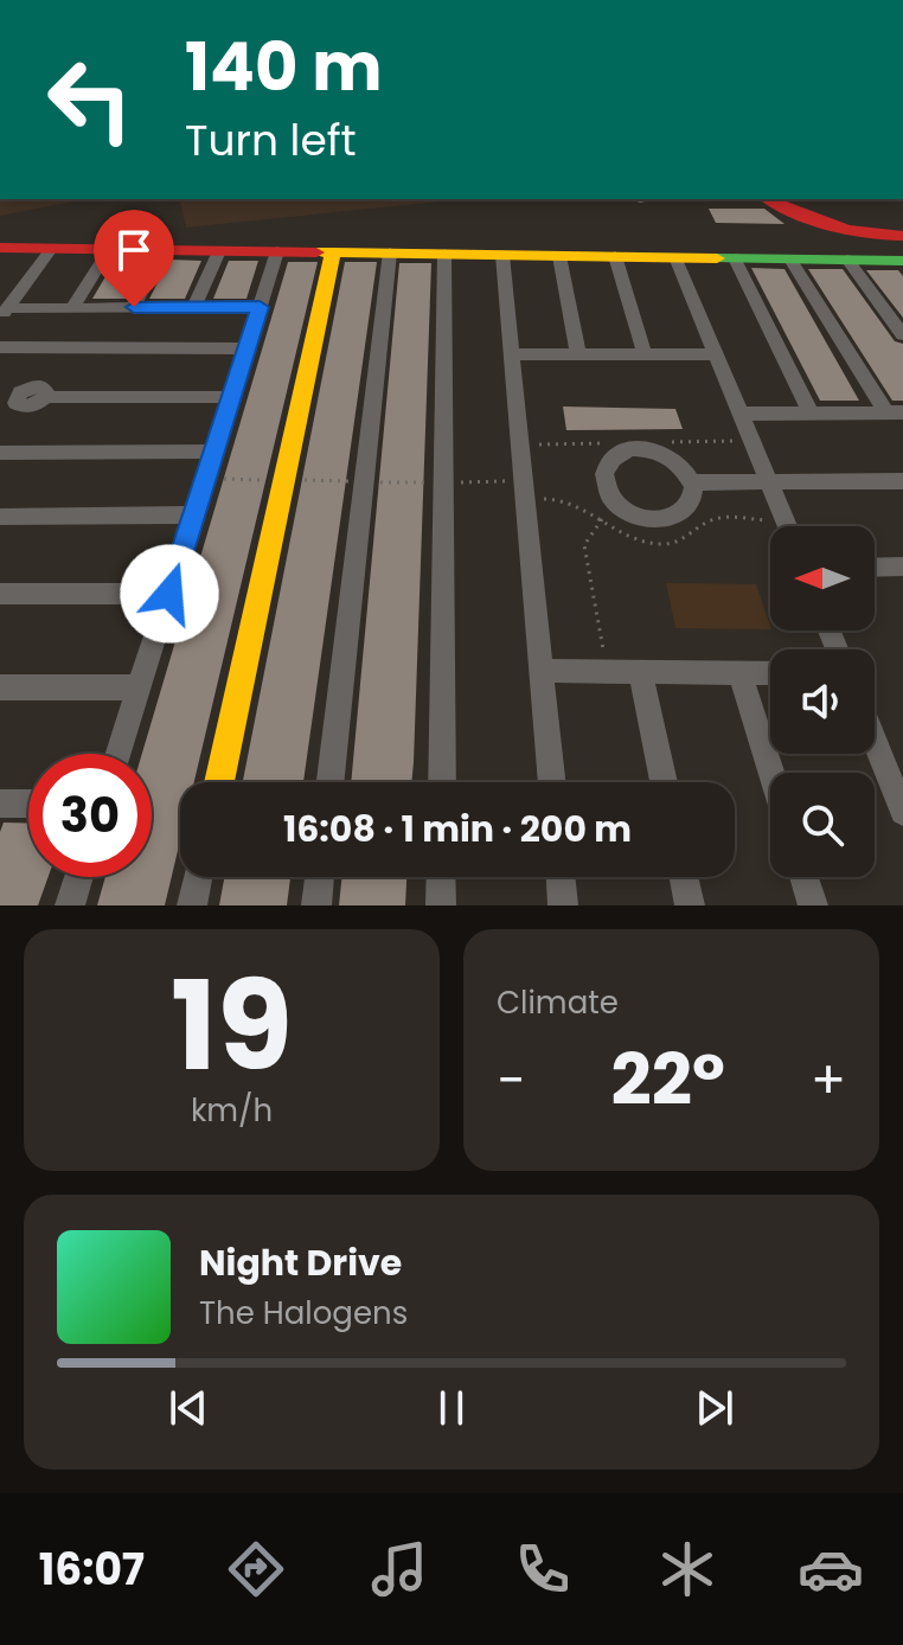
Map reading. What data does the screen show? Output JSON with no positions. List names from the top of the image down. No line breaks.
{"north":"left","page":{"turn":["140 m","Turn left"],"limit":"30","trip":"16:08 · 1 min · 200 m","tile":[["19","km/h"],"Climate"],"heat":["−","22°","+"],"song":["Night Drive","The Halogens"],"tabs":"16:07"}}
